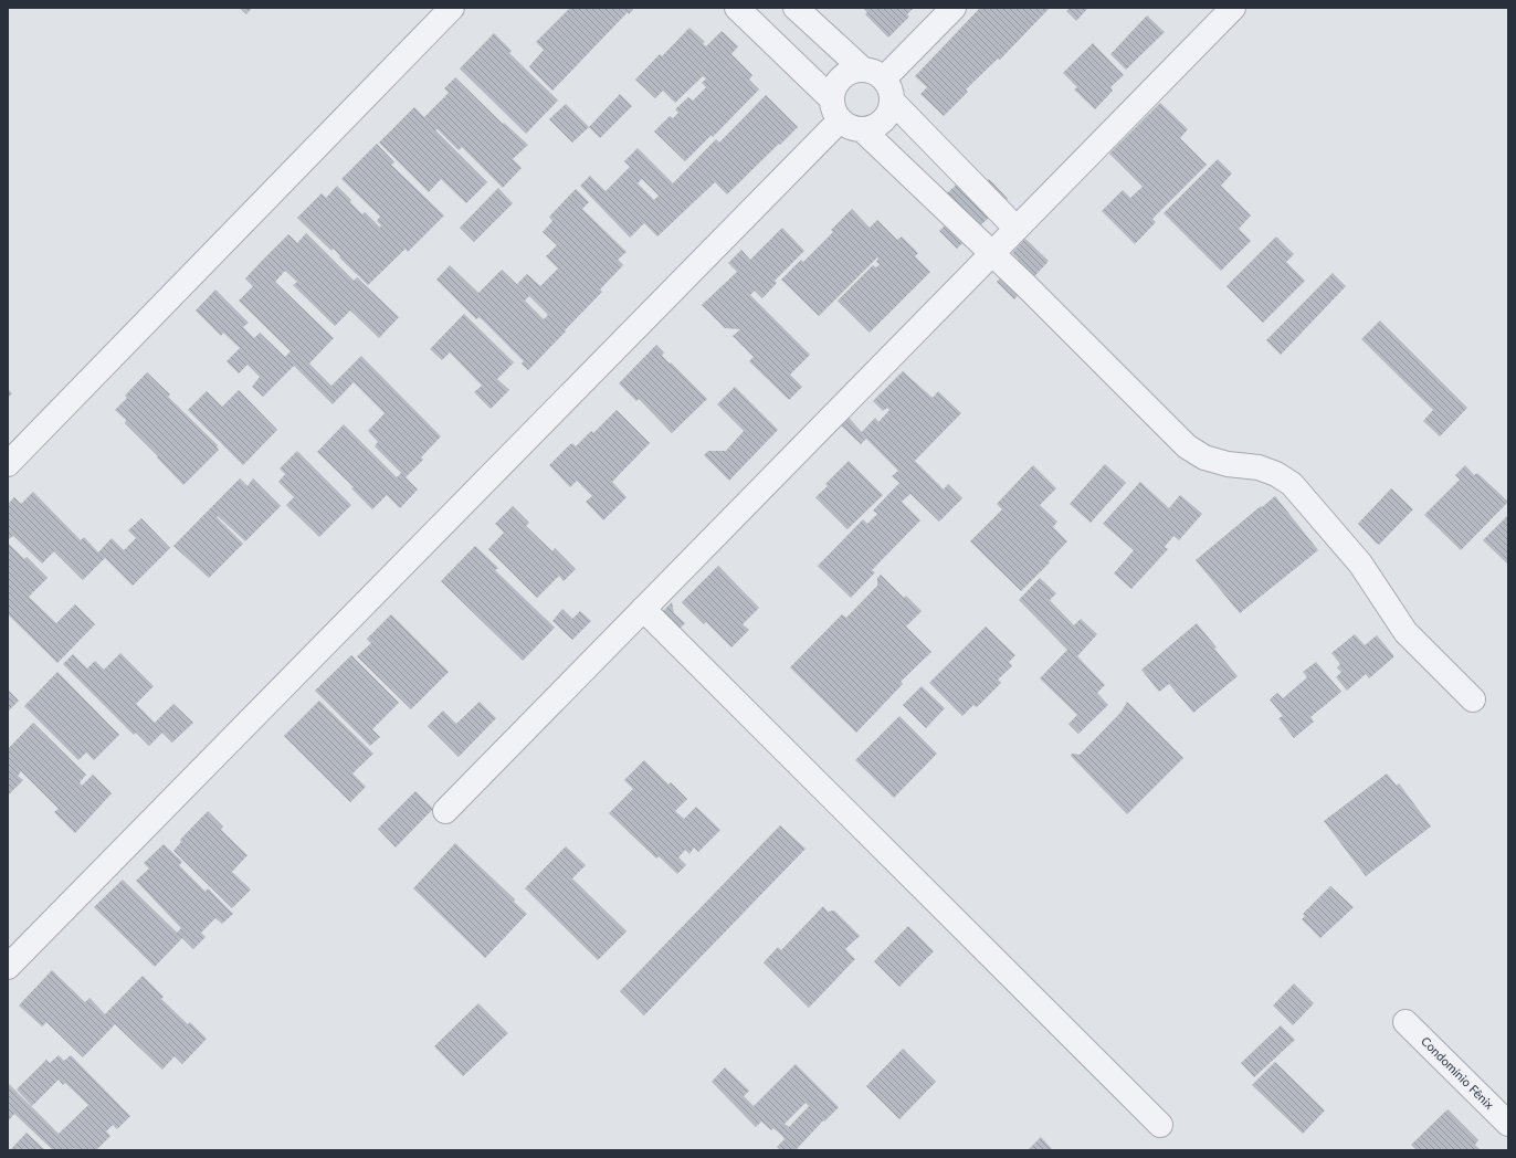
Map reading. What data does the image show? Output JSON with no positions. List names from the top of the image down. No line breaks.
{"streets":{"street":["Condomínio Fênix"]}}
